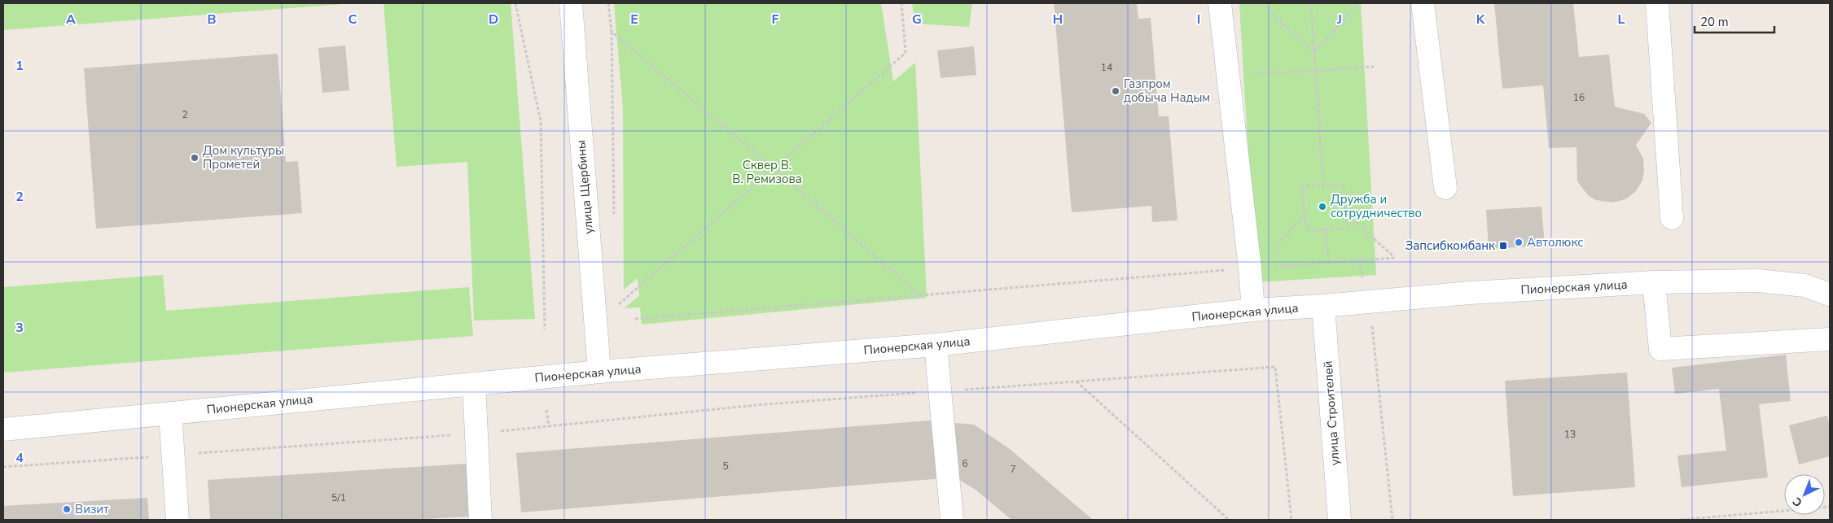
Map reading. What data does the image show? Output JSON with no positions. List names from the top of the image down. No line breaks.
{"streets":{"street":["улица Щербины","Пионерская улица","улица Строителей"]},"crossings":[["улица Щербины","Пионерская улица"],["Пионерская улица","улица Строителей"]],"parks":["Сквер В. В. Ремизова"],"places":{"other":["Газпром добыча Надым","Дом культуры Прометей","Дружба и сотрудничество","Автолюкс","Визит"],"transit":["Запсибкомбанк"]},"house_numbers":["14","16","2","13","6","5","7","5/1"],"scale_bar":"20 m","north":"bottom left","grid":{"columns":["A","B","C","D","E","F","G","H","I","J","K","L"],"rows":["1","2","3","4"]}}
